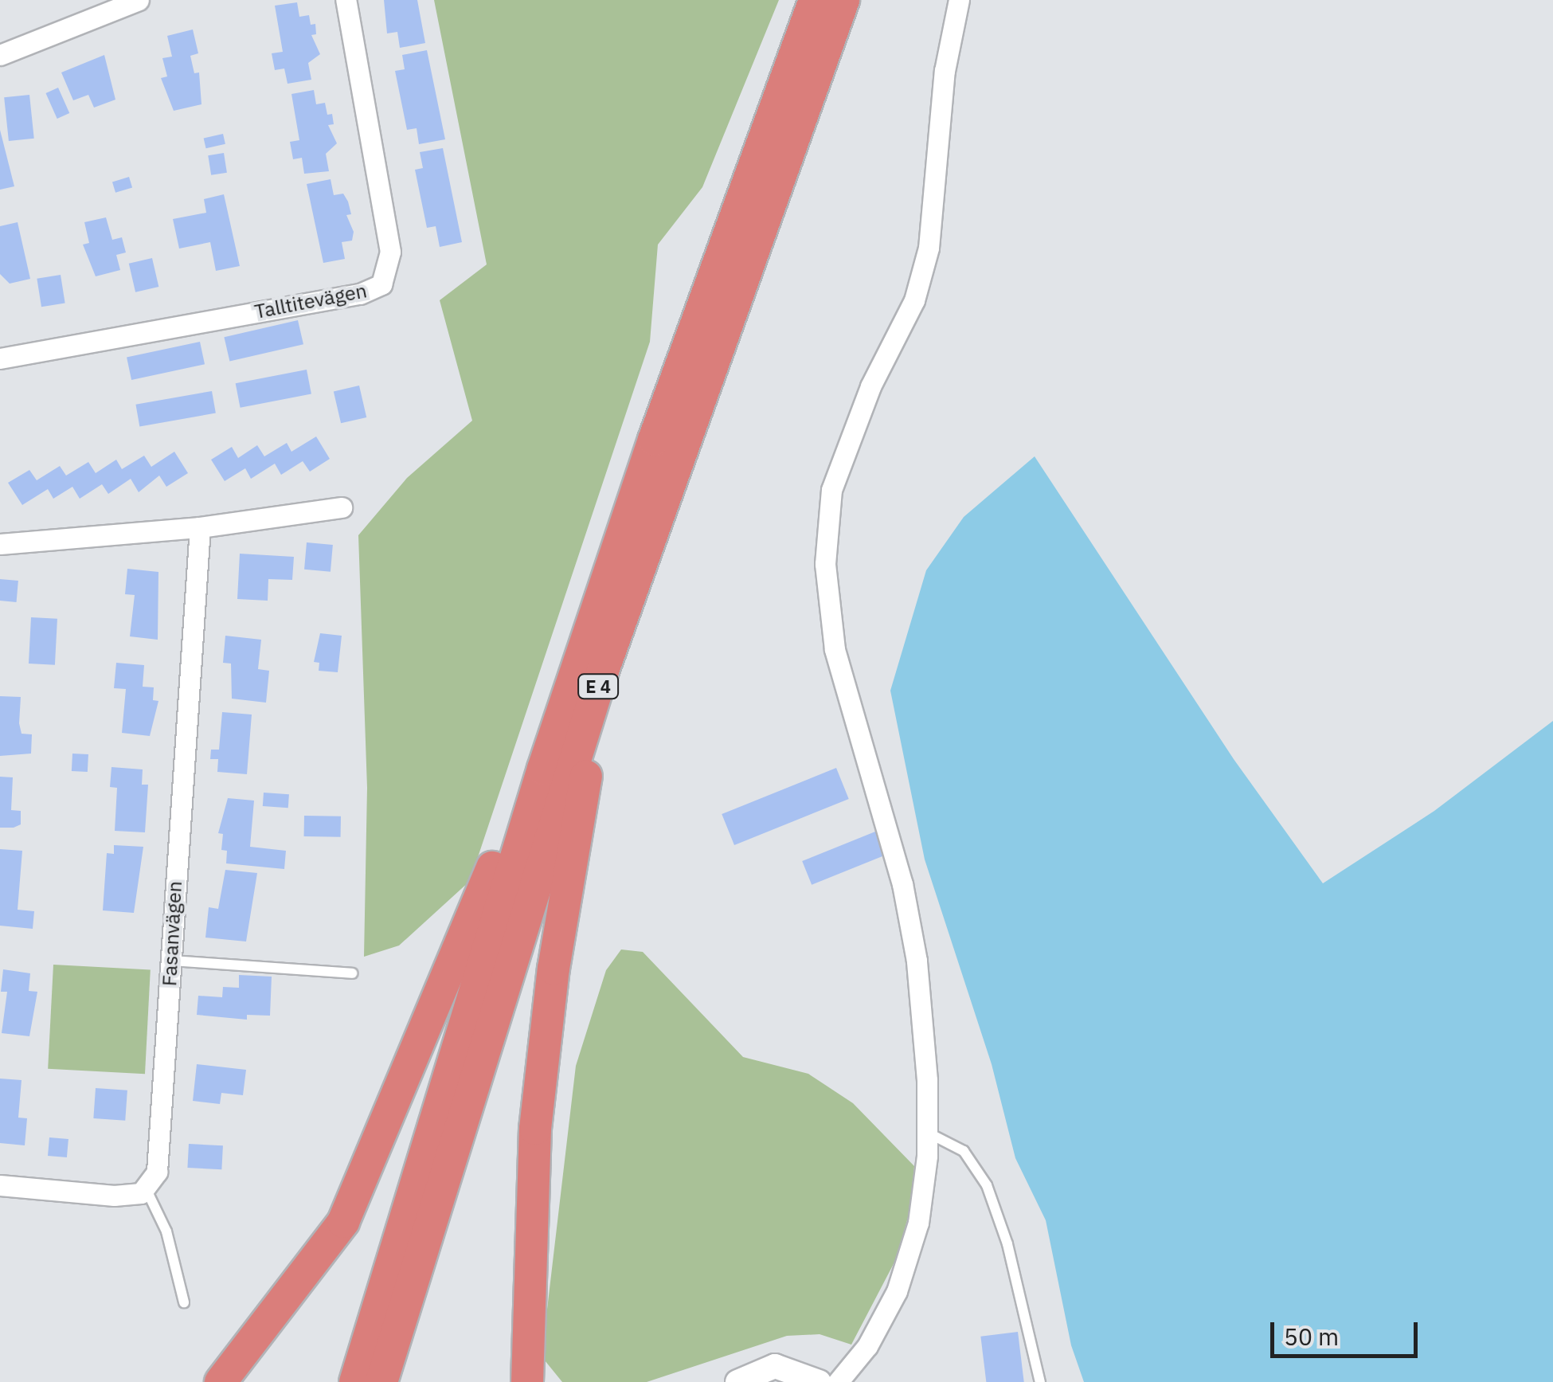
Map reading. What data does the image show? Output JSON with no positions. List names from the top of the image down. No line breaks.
{"streets":{"highway":["E 4"],"street":["Talltitevägen","Fasanvägen"]},"scale_bar":"50 m"}
